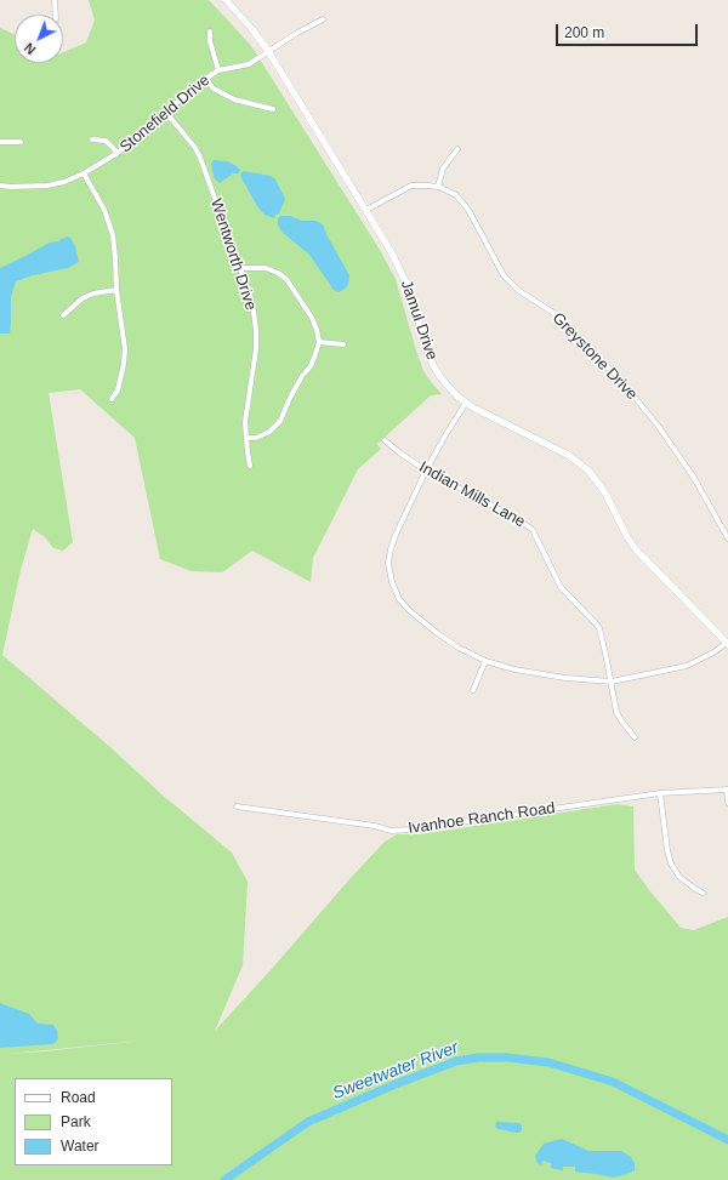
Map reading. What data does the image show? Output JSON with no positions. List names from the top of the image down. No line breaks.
{"streets":{"street":["Stonefield Drive","Wentworth Drive","Jamul Drive","Greystone Drive","Indian Mills Lane","Ivanhoe Ranch Road"]},"crossings":[["Stonefield Drive","Wentworth Drive"],["Stonefield Drive","Jamul Drive"],["Jamul Drive","Greystone Drive"]],"water":["Sweetwater River"],"legend":["Road","Park","Water"],"scale_bar":"200 m","north":"bottom left"}
